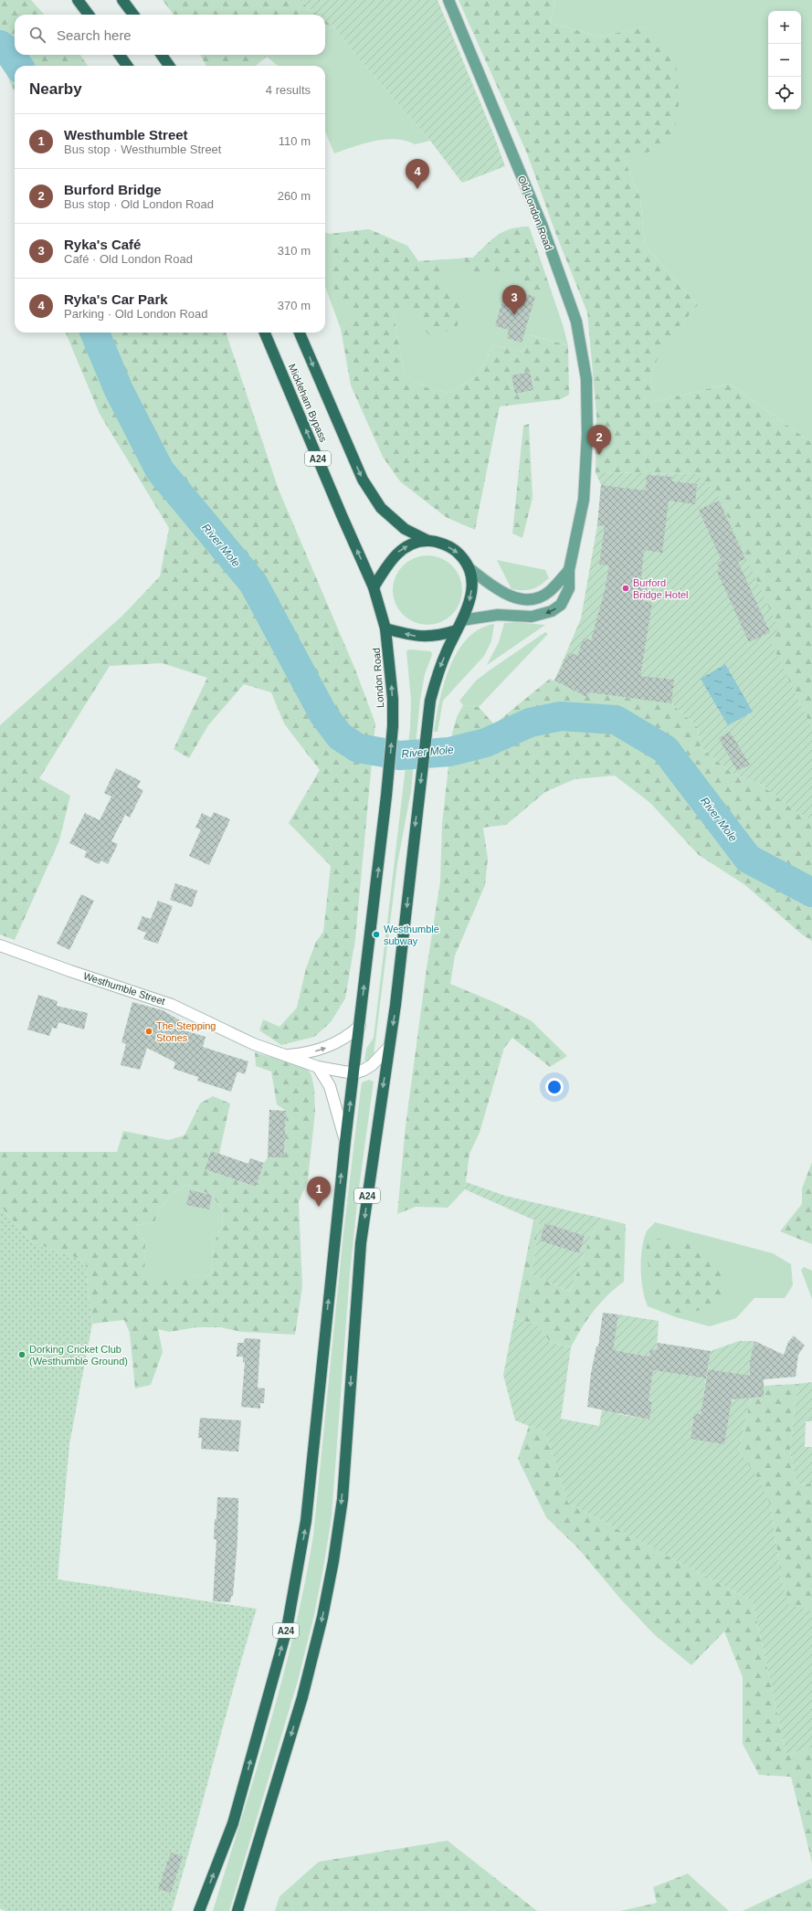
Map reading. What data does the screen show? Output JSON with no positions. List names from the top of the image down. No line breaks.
{"streets":{"highway":["Mickleham Bypass","A24","London Road"],"main road":["Old London Road"],"street":["Westhumble Street"]},"crossings":[["Mickleham Bypass","A24"],["Mickleham Bypass","London Road"],["A24","London Road"],["A24","Westhumble Street"],["London Road","Westhumble Street"]],"water":["River Mole"],"places":["Burford Bridge Hotel","Westhumble subway","The Stepping Stones","Dorking Cricket Club (Westhumble Ground)"],"page":{"map_buttons":["+","−"],"search":"Search here","heading":["Nearby","4 results"],"list":[{"mark":"1","name":"Westhumble Street","note":"Bus stop · Westhumble Street","value":"110 m"},{"mark":"2","name":"Burford Bridge","note":"Bus stop · Old London Road","value":"260 m"},{"mark":"3","name":"Ryka's Café","note":"Café · Old London Road","value":"310 m"},{"mark":"4","name":"Ryka's Car Park","note":"Parking · Old London Road","value":"370 m"}],"pins":["4","3","2","1"]}}
